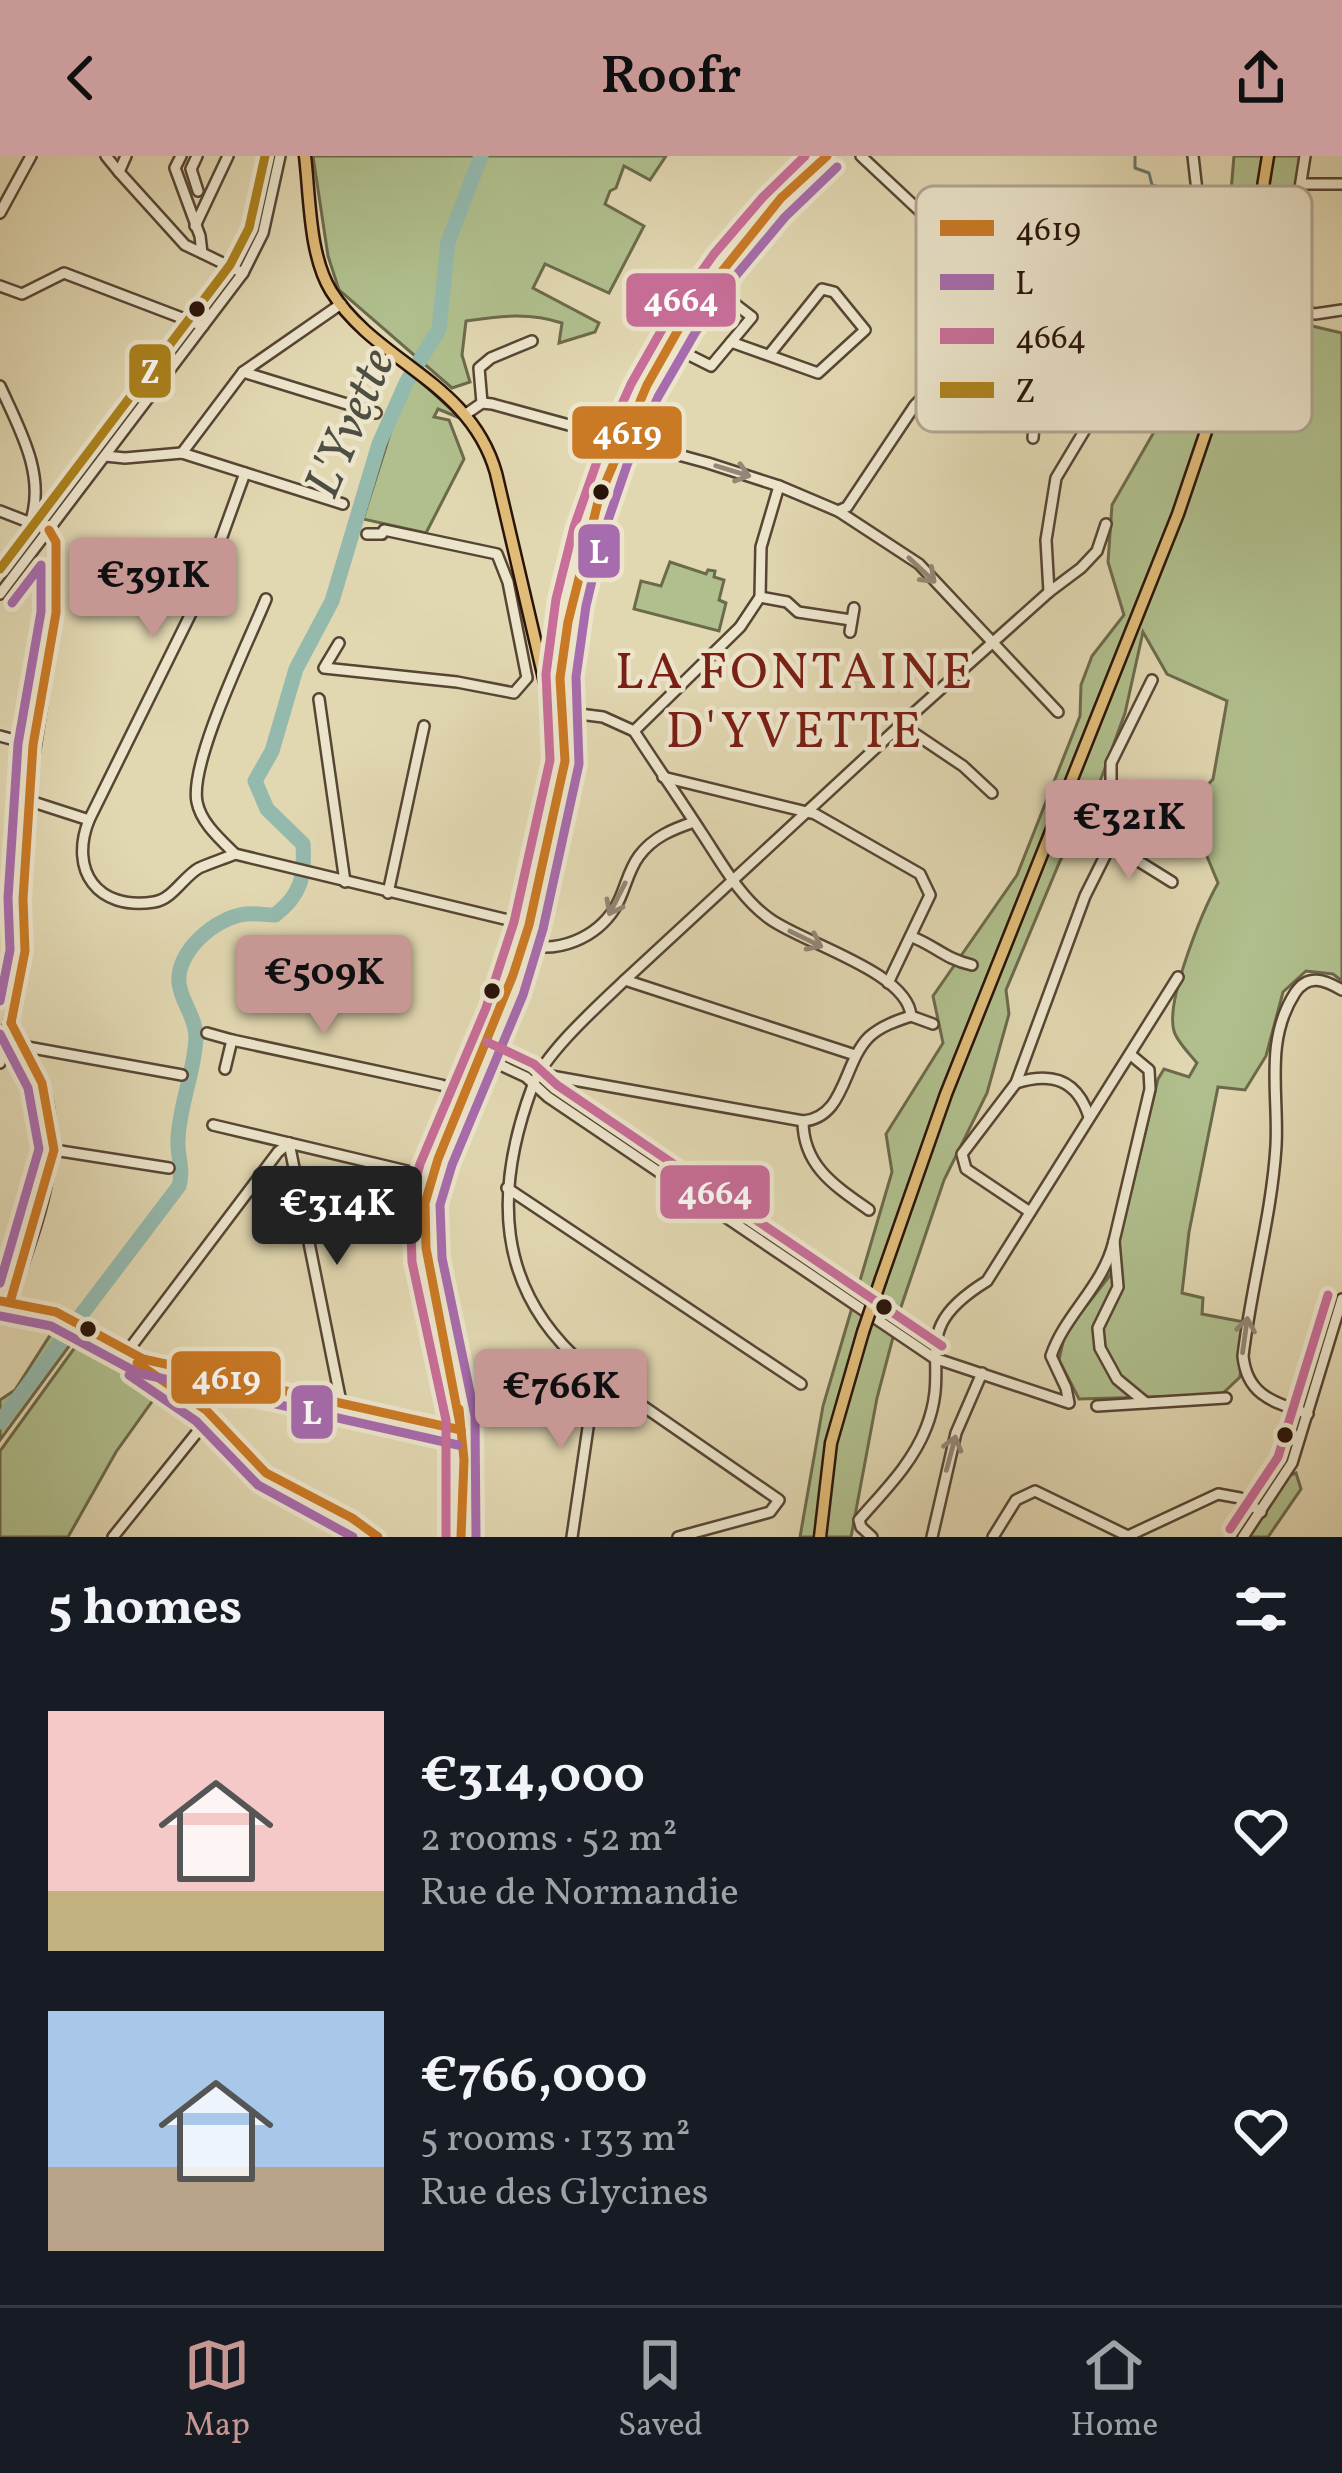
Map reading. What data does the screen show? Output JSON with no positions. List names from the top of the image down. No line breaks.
{"districts":["LA FONTAINE D'YVETTE"],"water":["L'Yvette"],"lines":["transit line 4619","transit line 4664","transit line Z","transit line L"],"legend":["4619","L","4664","Z"],"page":{"header":"Roofr","price":["€391K","€321K","€509K","€314K","€766K"],"heading":"5 homes","list":[{"name":"€314,000","note":"2 rooms · 52 m² · Rue de Normandie"},{"name":"€766,000","note":"5 rooms · 133 m² · Rue des Glycines"}],"tabs":["Map","Saved","Home"]}}
